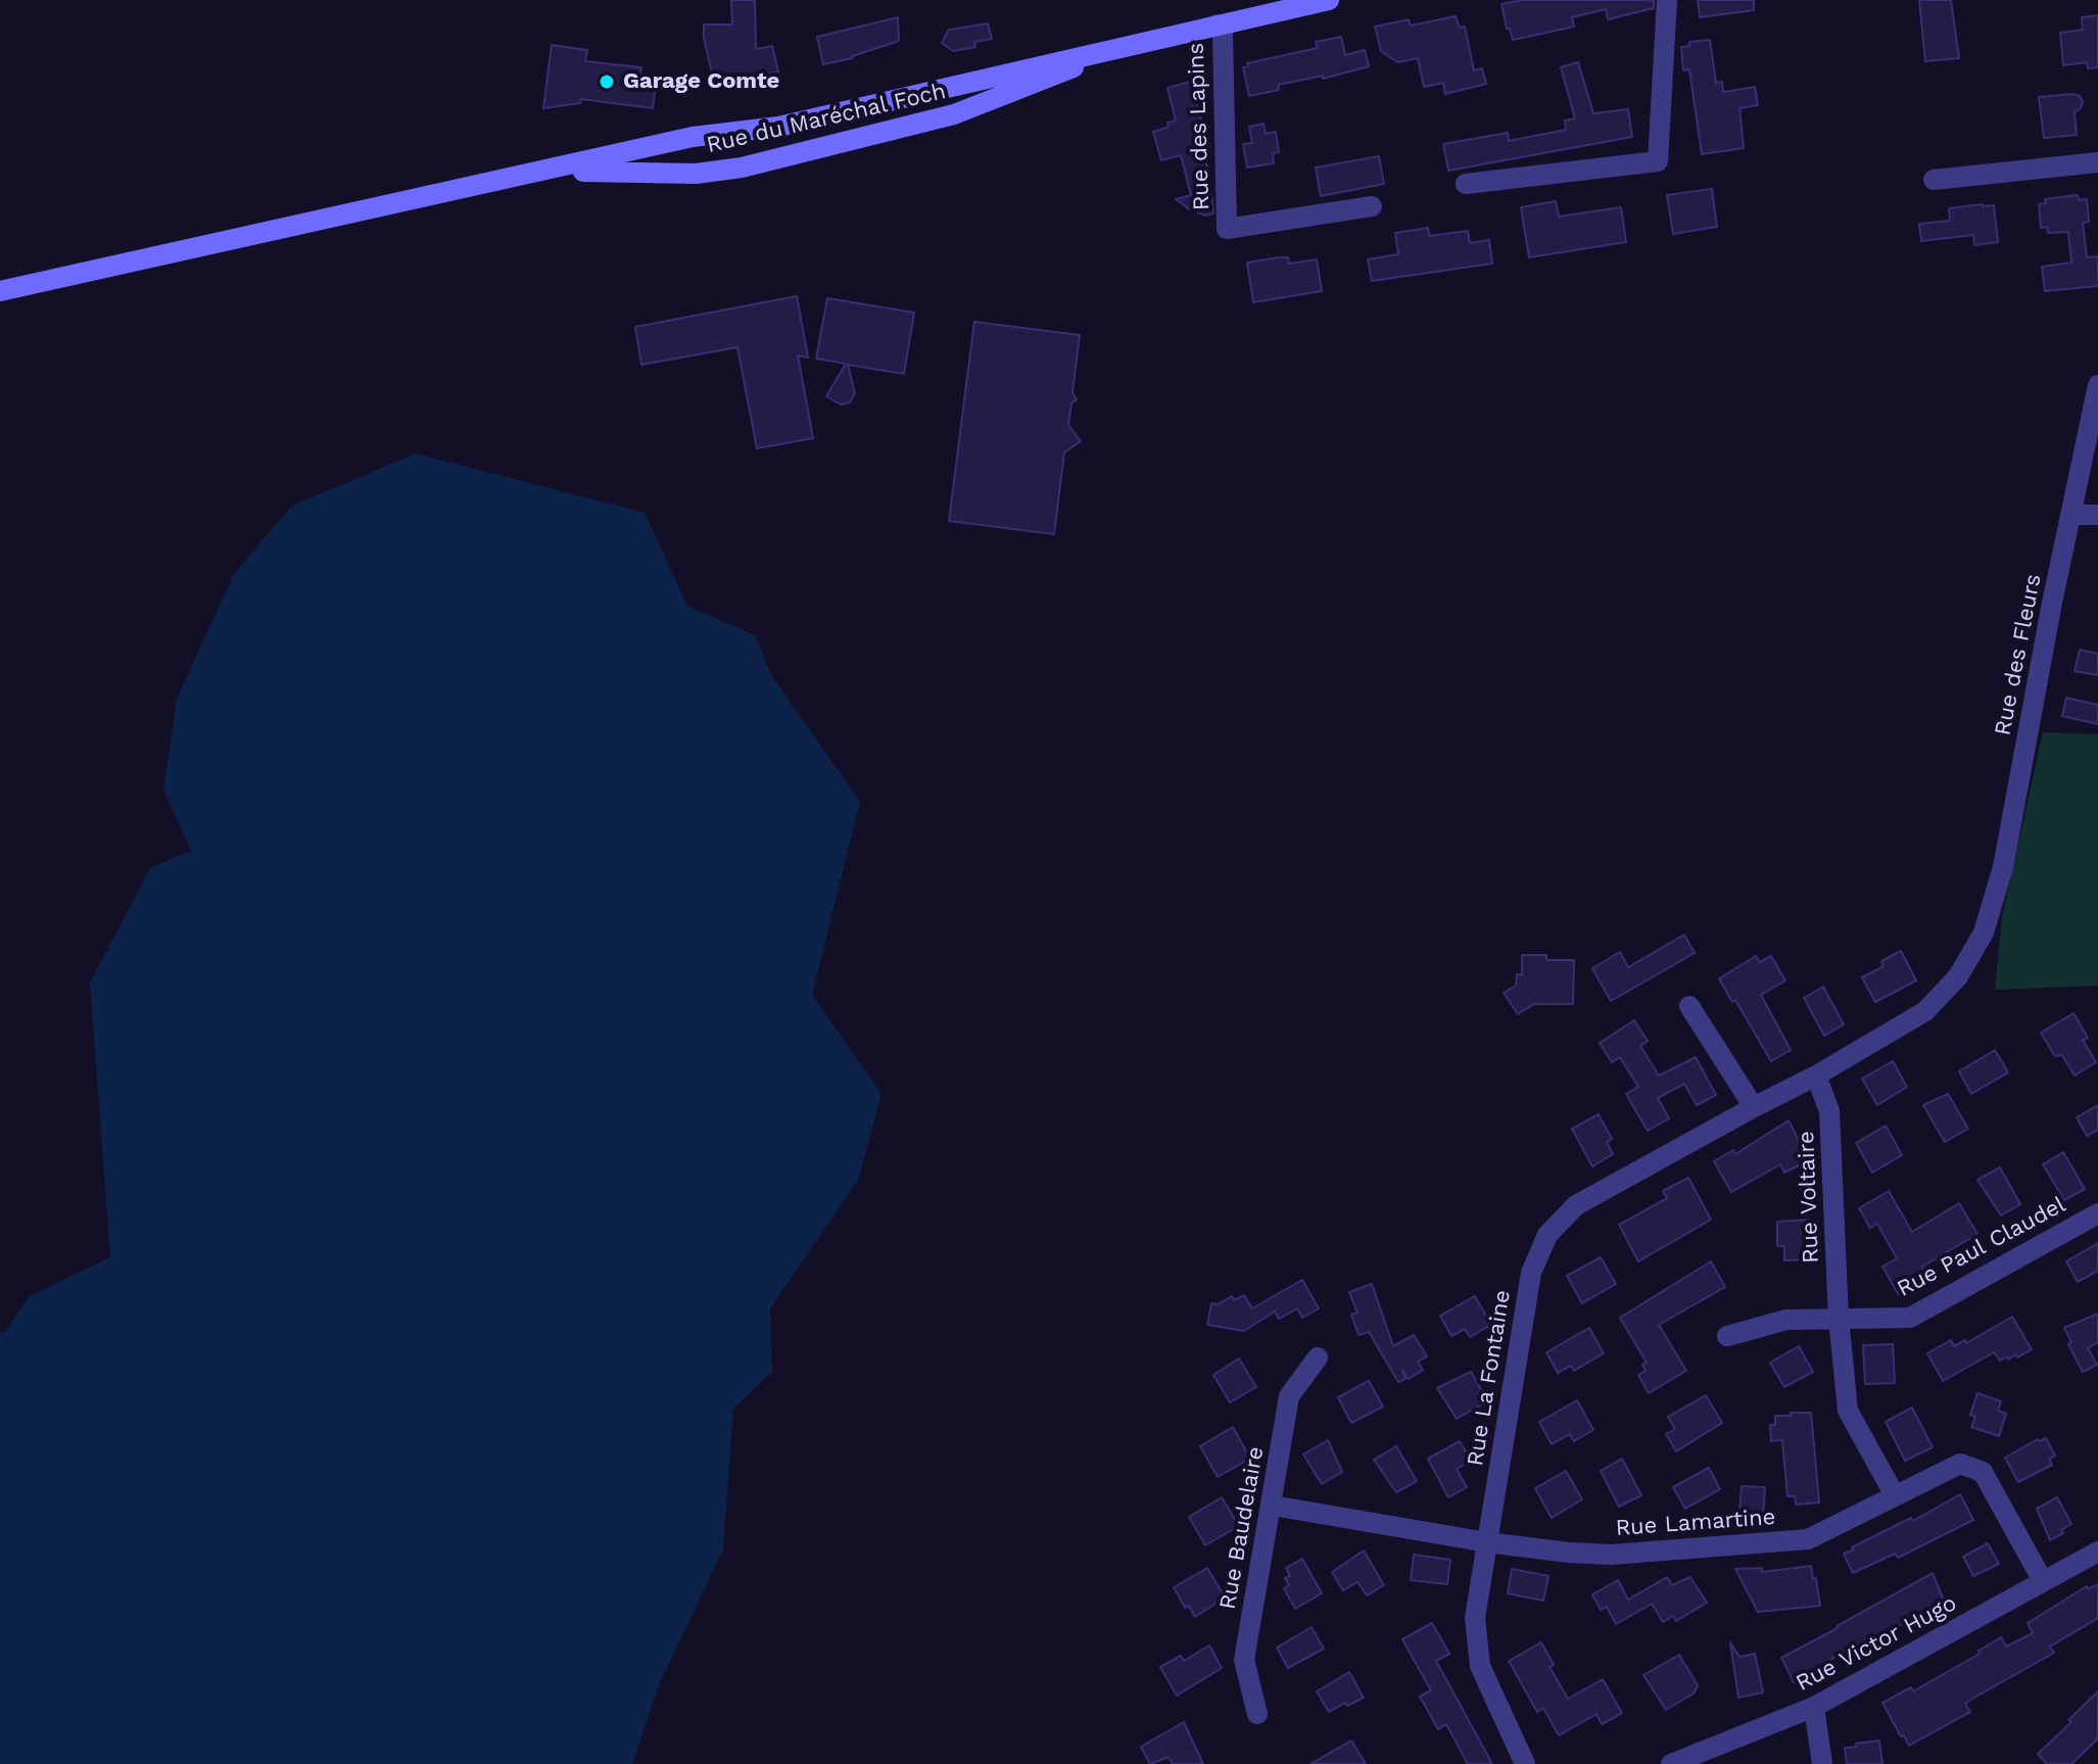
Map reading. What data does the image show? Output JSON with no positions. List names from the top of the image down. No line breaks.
{"streets":{"main road":["Rue du Maréchal Foch"],"street":["Rue des Lapins","Rue des Fleurs","Rue Voltaire","Rue Paul Claudel","Rue La Fontaine","Rue Lamartine","Rue Baudelaire","Rue Victor Hugo"]},"crossings":[["Rue des Fleurs","Rue La Fontaine"],["Rue Voltaire","Rue Paul Claudel"],["Rue Voltaire","Rue La Fontaine"],["Rue Voltaire","Rue Lamartine"],["Rue La Fontaine","Rue Lamartine"],["Rue Lamartine","Rue Baudelaire"],["Rue Lamartine","Rue Victor Hugo"]],"places":["Garage Comte"]}
